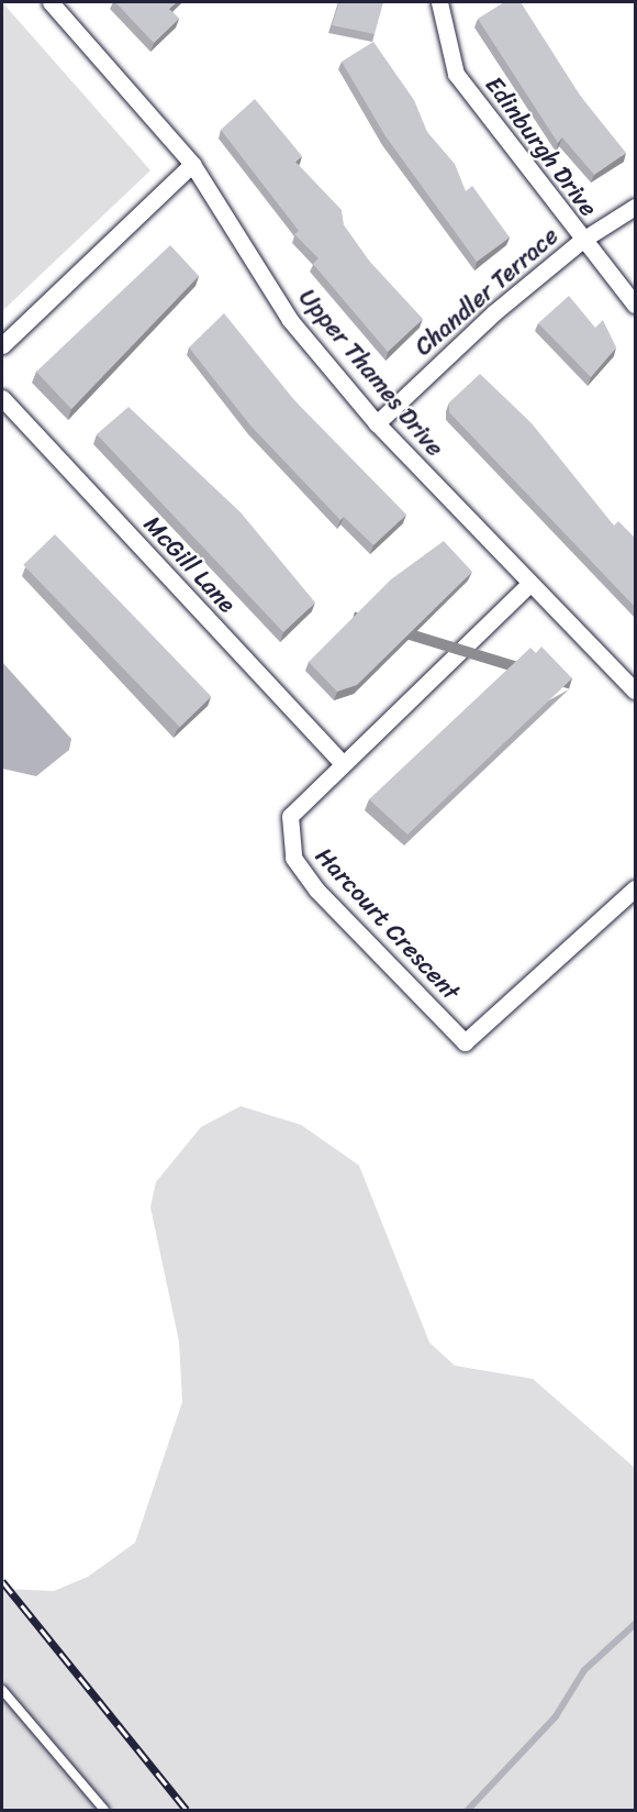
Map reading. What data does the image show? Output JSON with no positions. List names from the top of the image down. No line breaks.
{"streets":{"street":["Edinburgh Drive","Chandler Terrace","Upper Thames Drive","McGill Lane","Harcourt Crescent"]},"crossings":[["Edinburgh Drive","Chandler Terrace"],["Chandler Terrace","Upper Thames Drive"],["Upper Thames Drive","Harcourt Crescent"],["McGill Lane","Harcourt Crescent"]]}
